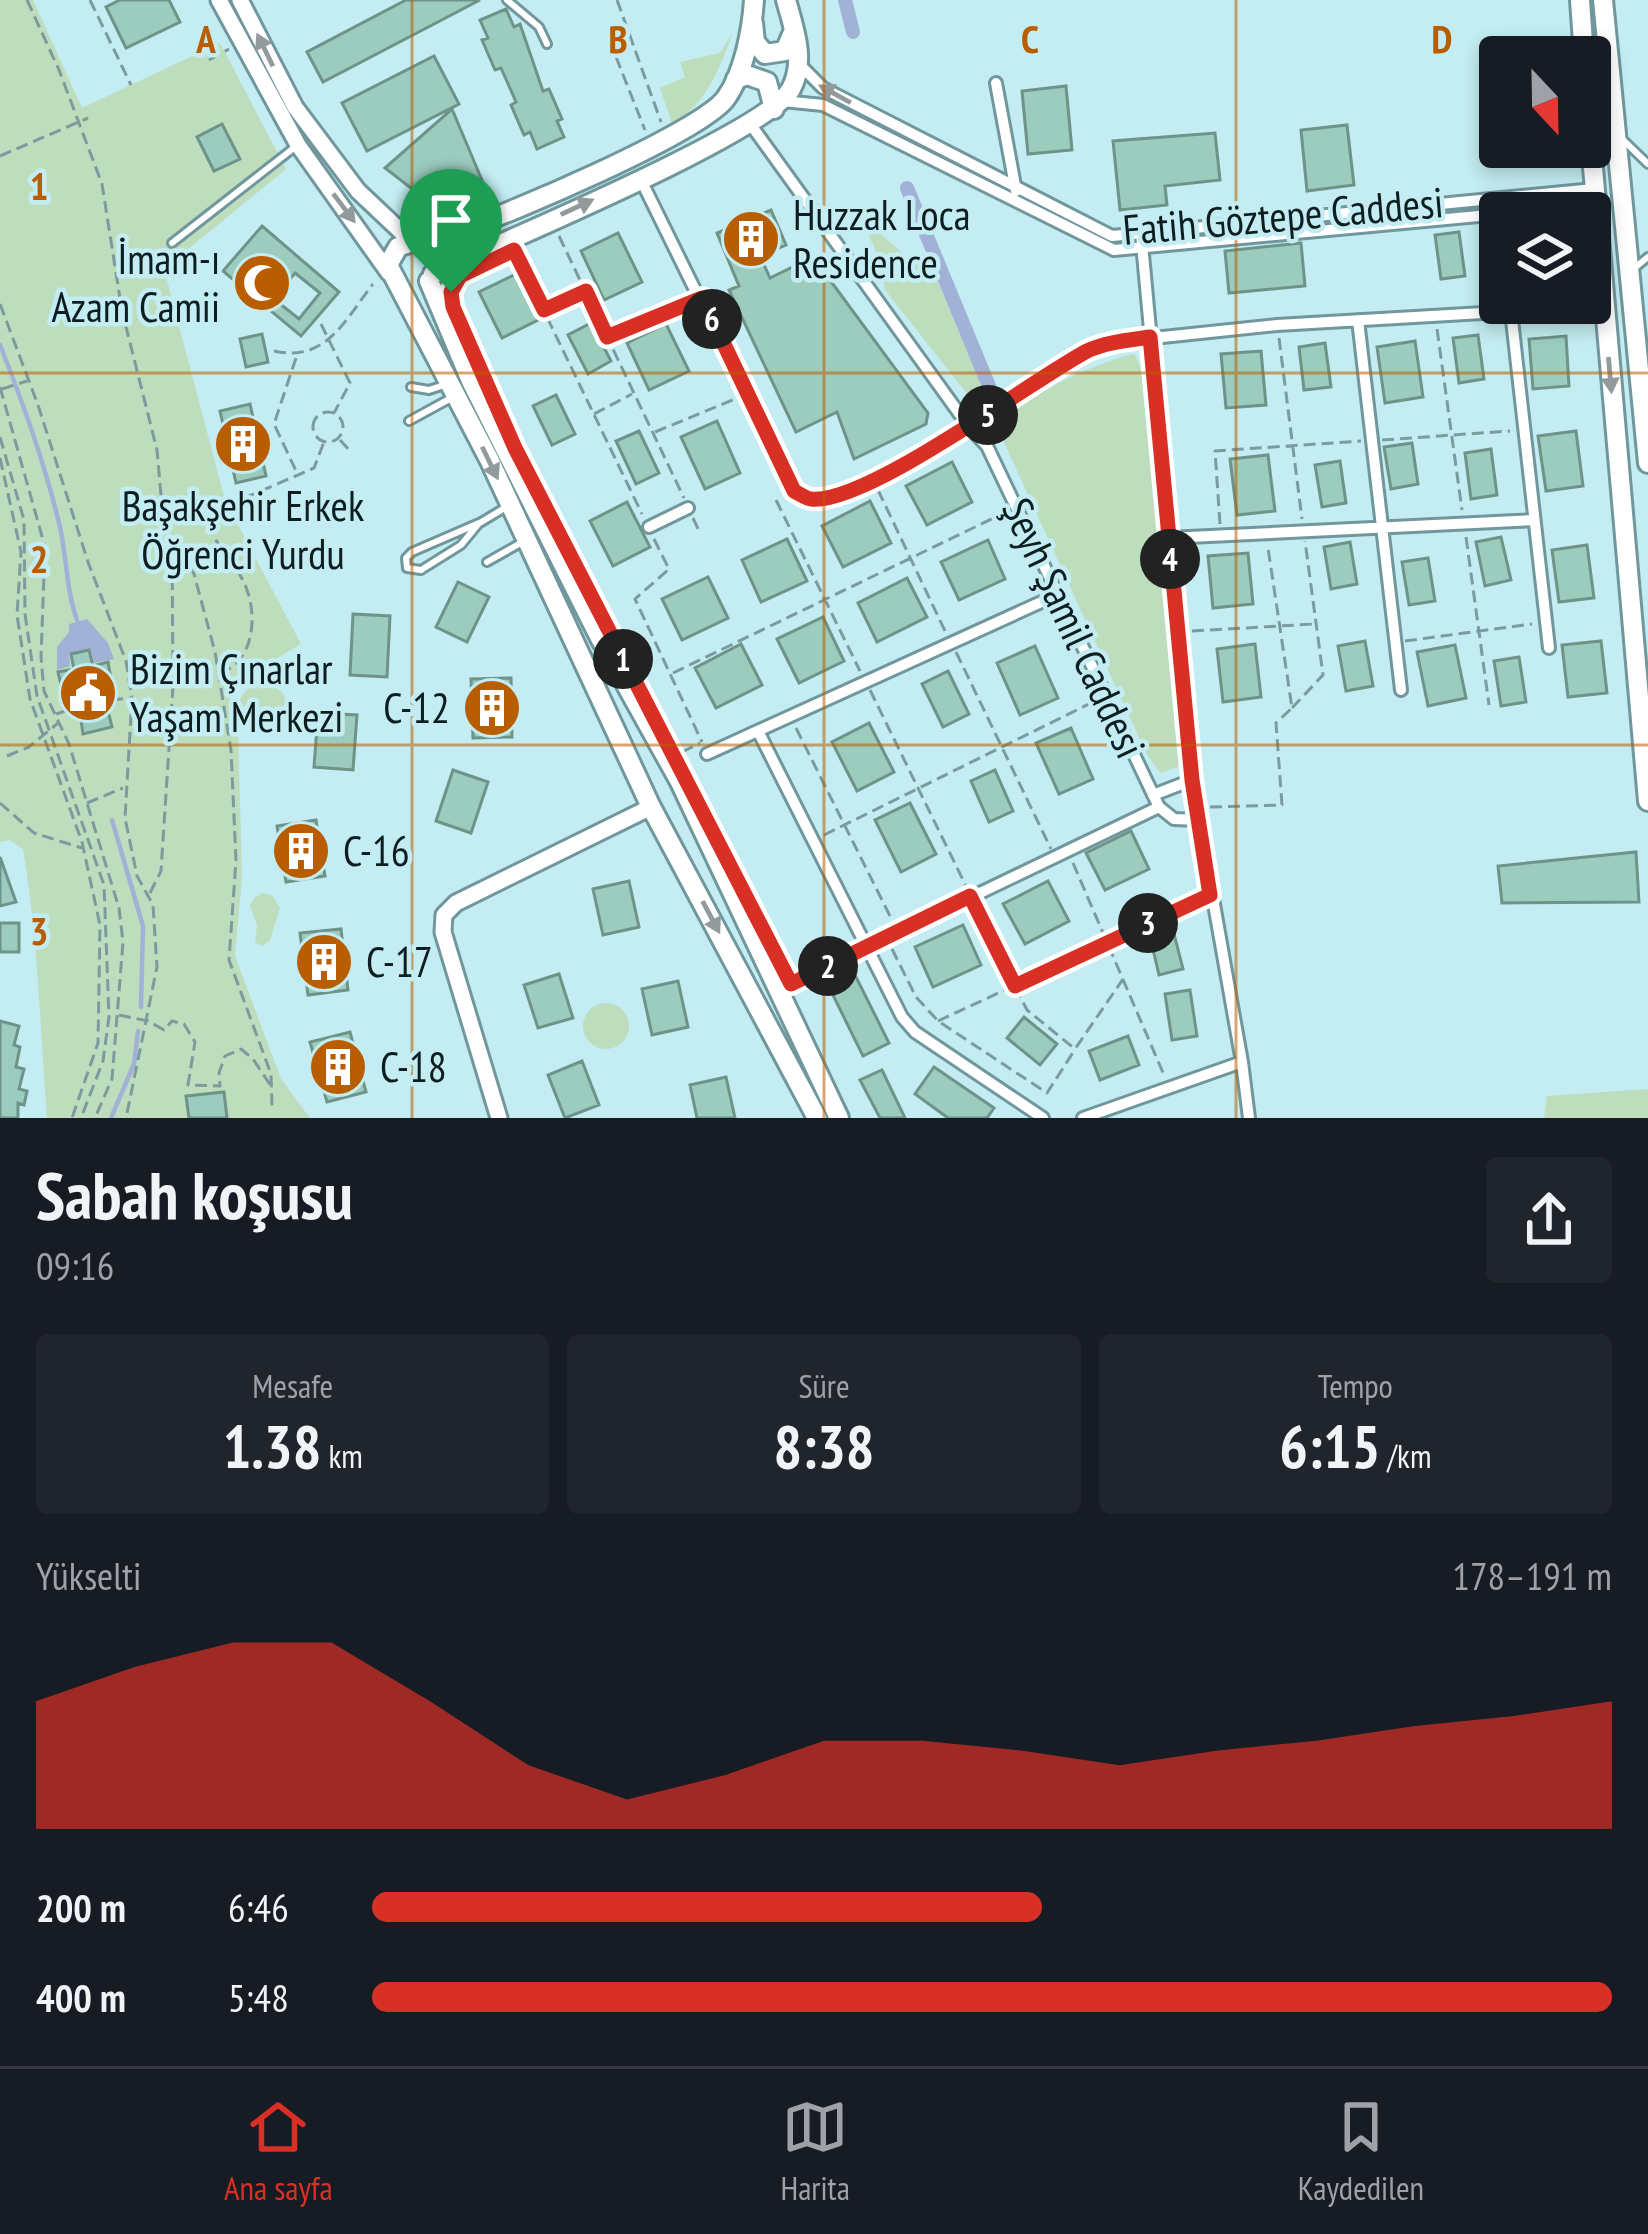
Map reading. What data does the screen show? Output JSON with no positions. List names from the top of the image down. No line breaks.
{"streets":{"street":["Fatih Göztepe Caddesi","Şeyh Şamil Caddesi"]},"places":{"building":["Huzzak Loca Residence","Başakşehir Erkek Öğrenci Yurdu","C-12","C-16","C-17","C-18"],"mosque":["İmam-ı Azam Camii"],"public building":["Bizim Çınarlar Yaşam Merkezi"]},"north":"bottom","page":{"pins":["6","5","4","1","3","2"],"heading":["Sabah koşusu","09:16"],"stats":[["Mesafe","1.38 km"],["Süre","8:38"],["Tempo","6:15 /km"]],"chart":["Yükselti","178–191 m"],"list":[{"name":"200 m","note":"6:46"},{"name":"400 m","note":"5:48"}],"tabs":["Ana sayfa","Harita","Kaydedilen"]},"grid":{"columns":["A","B","C","D"],"rows":["1","2","3"]}}
